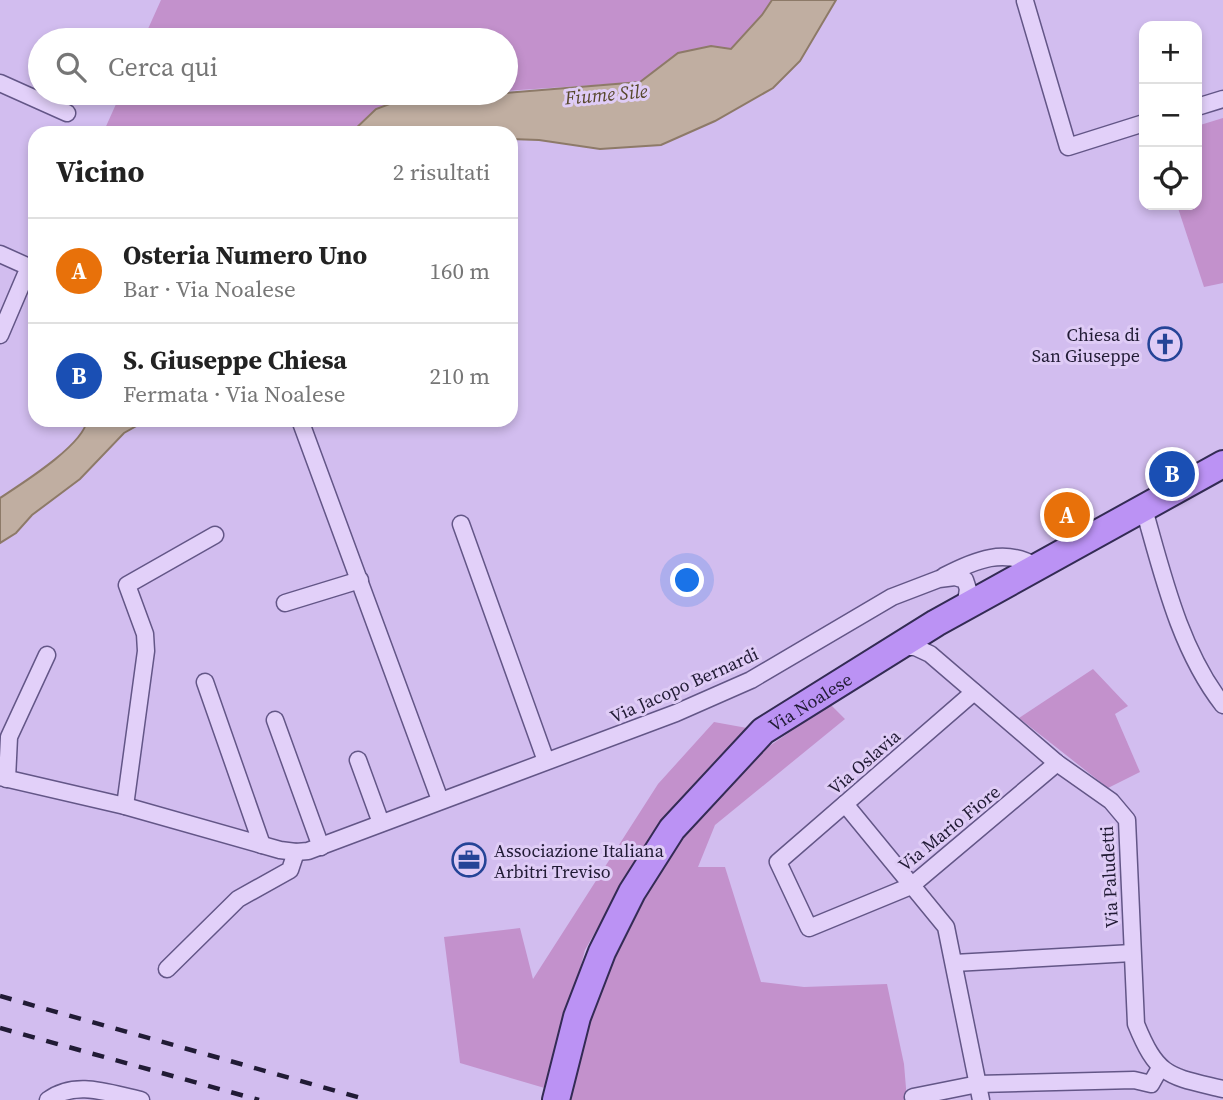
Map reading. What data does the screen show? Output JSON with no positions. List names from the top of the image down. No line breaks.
{"streets":{"main road":["Via Noalese"],"street":["Via Jacopo Bernardi","Via Oslavia","Via Mario Fiore","Via Paludetti"]},"crossings":[["Via Jacopo Bernardi","Via Noalese"],["Via Noalese","Via Paludetti"],["Via Oslavia","Via Mario Fiore"],["Via Oslavia","Via Paludetti"],["Via Mario Fiore","Via Paludetti"]],"water":["Fiume Sile"],"places":{"church":["Chiesa di San Giuseppe"],"office":["Associazione Italiana Arbitri Treviso"]},"page":{"map_buttons":["+","−"],"search":"Cerca qui","heading":["Vicino","2 risultati"],"list":[{"mark":"A","name":"Osteria Numero Uno","note":"Bar · Via Noalese","value":"160 m"},{"mark":"B","name":"S. Giuseppe Chiesa","note":"Fermata · Via Noalese","value":"210 m"}],"pins":["B","A"]}}
